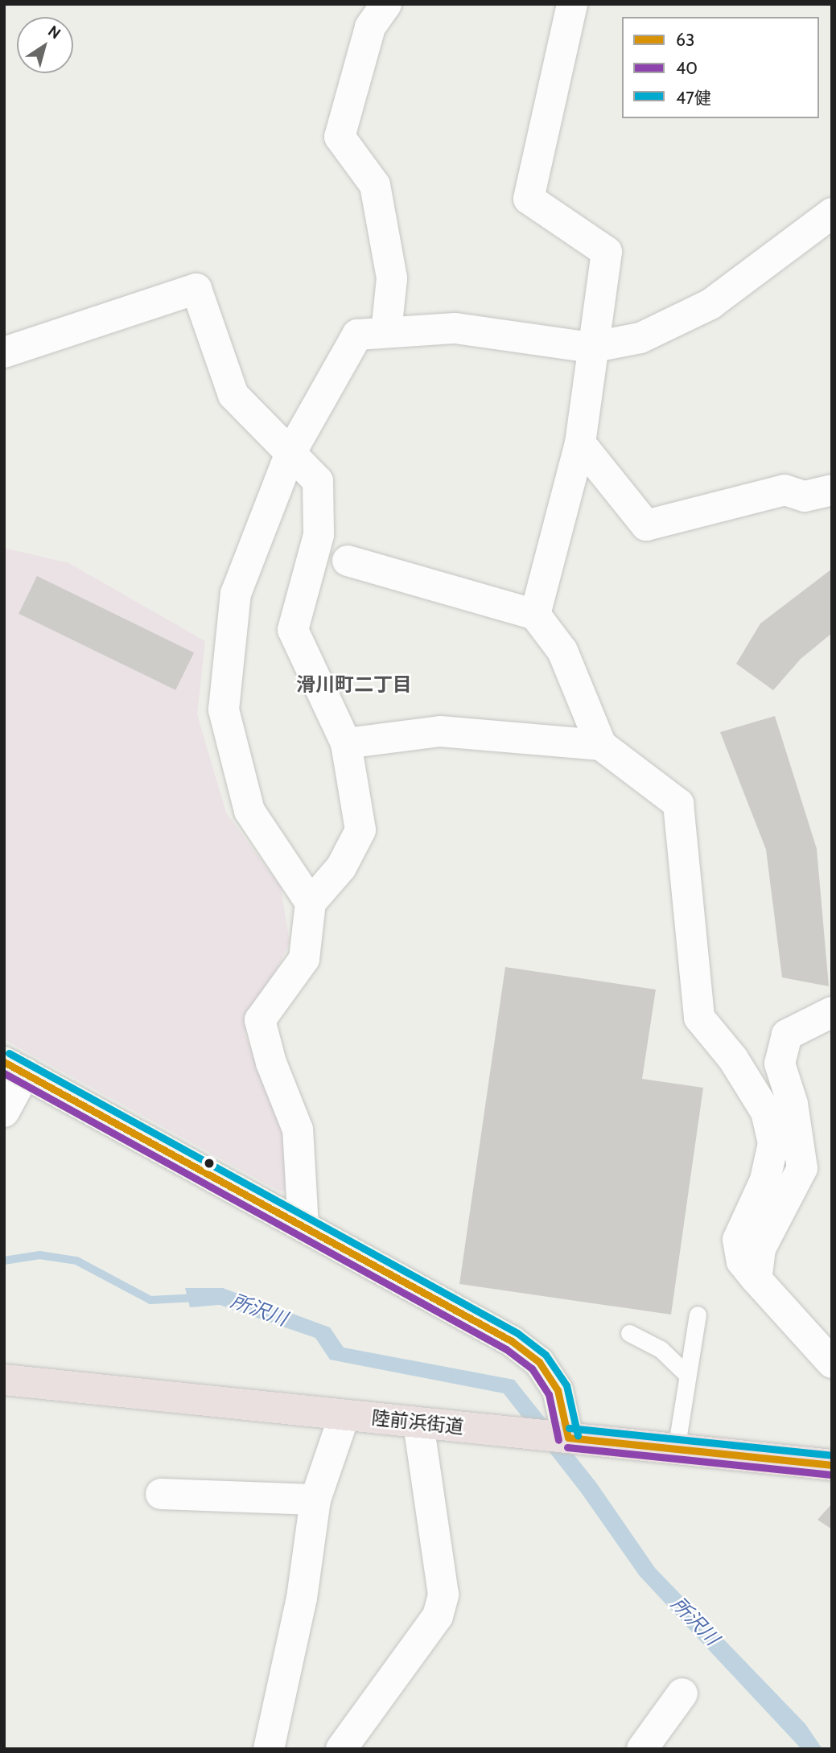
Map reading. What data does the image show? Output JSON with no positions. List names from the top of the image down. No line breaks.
{"streets":{"highway":["陸前浜街道"]},"districts":["滑川町二丁目"],"water":["所沢川"],"lines":["transit line 47健","transit line 63","transit line 40"],"legend":["63","40","47健"],"north":"top right"}
